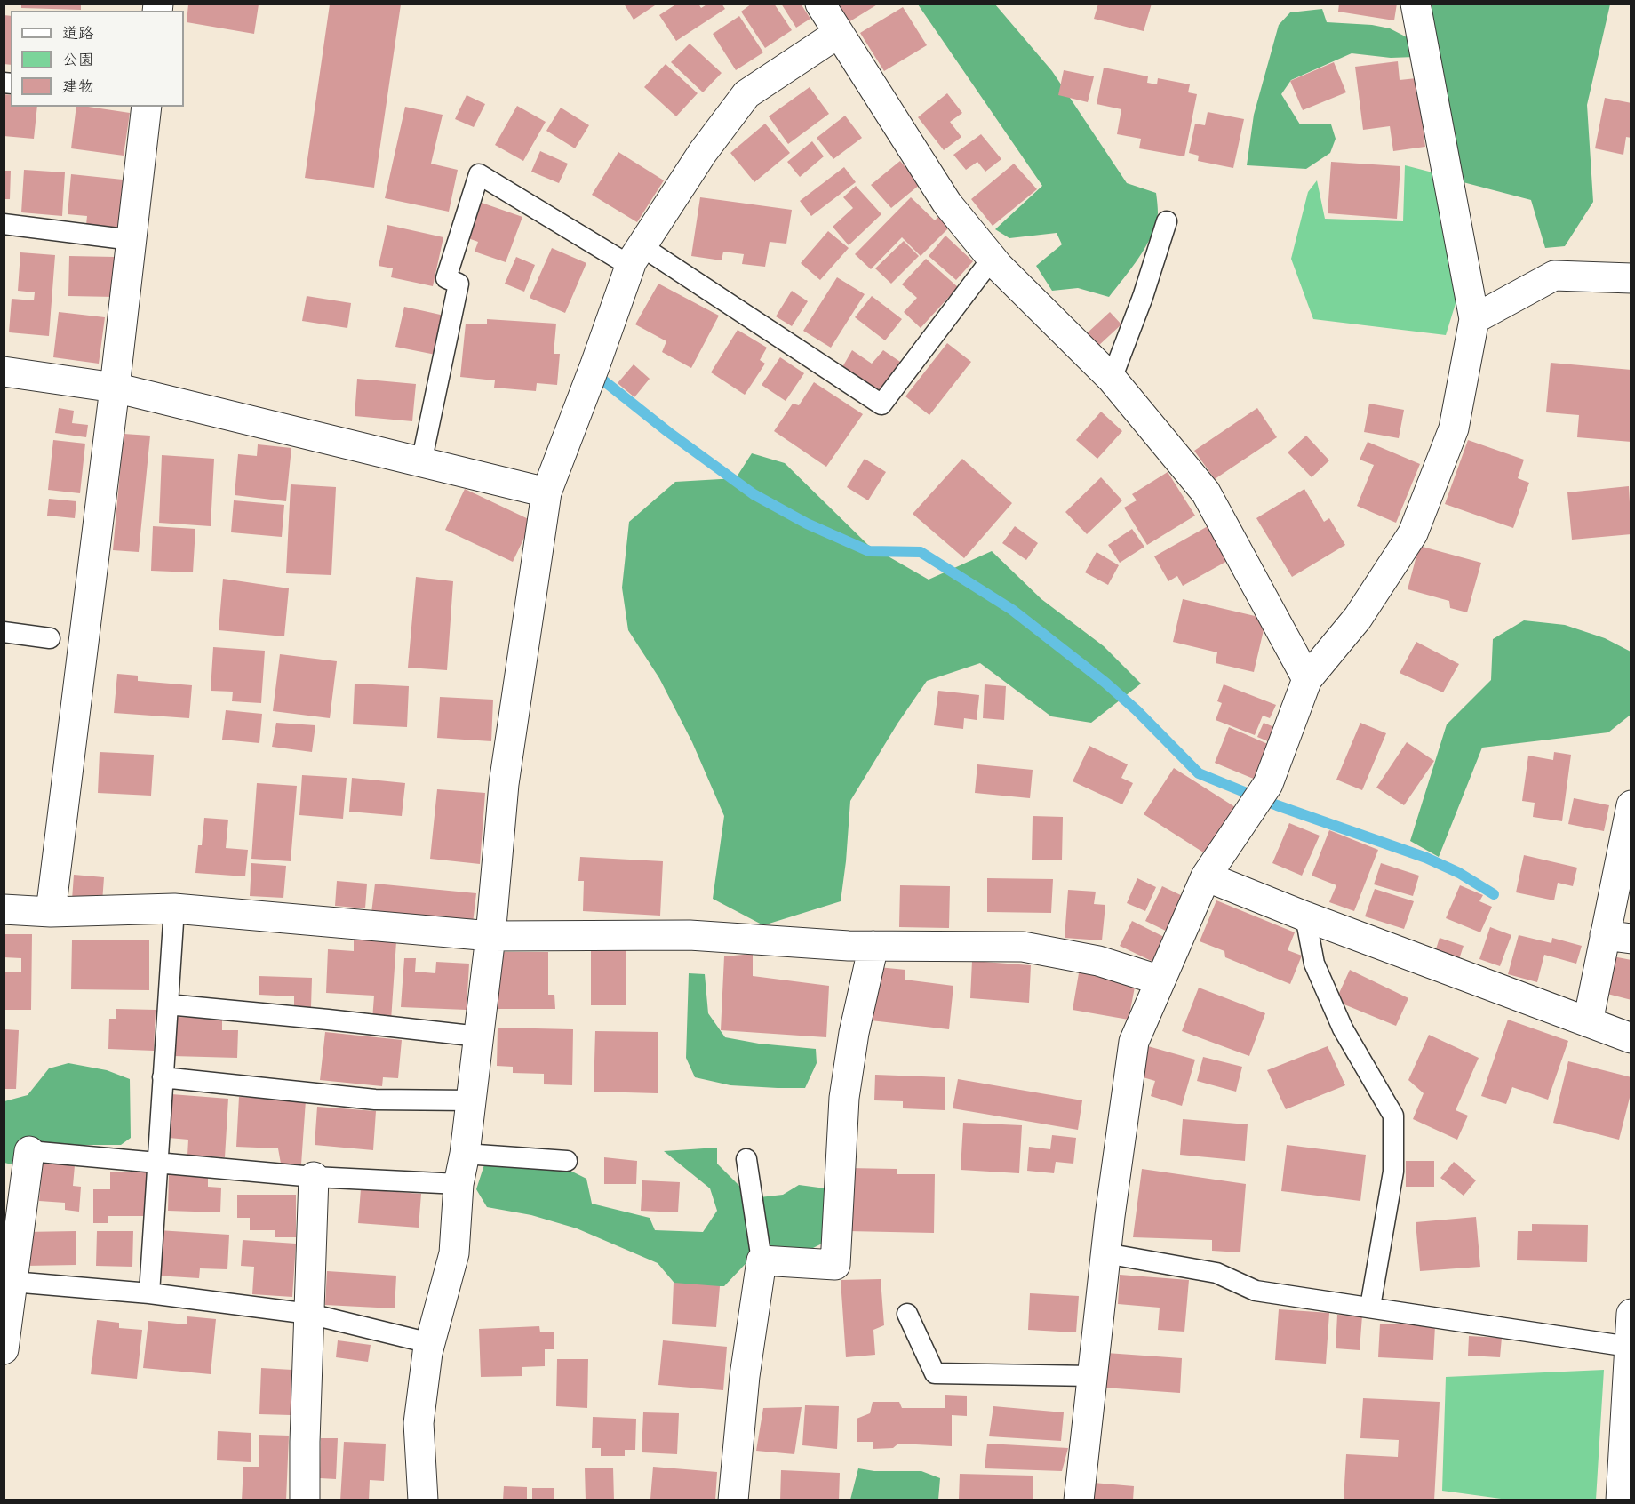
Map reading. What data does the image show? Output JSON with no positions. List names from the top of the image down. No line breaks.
{"legend":["道路","公園","建物"]}
